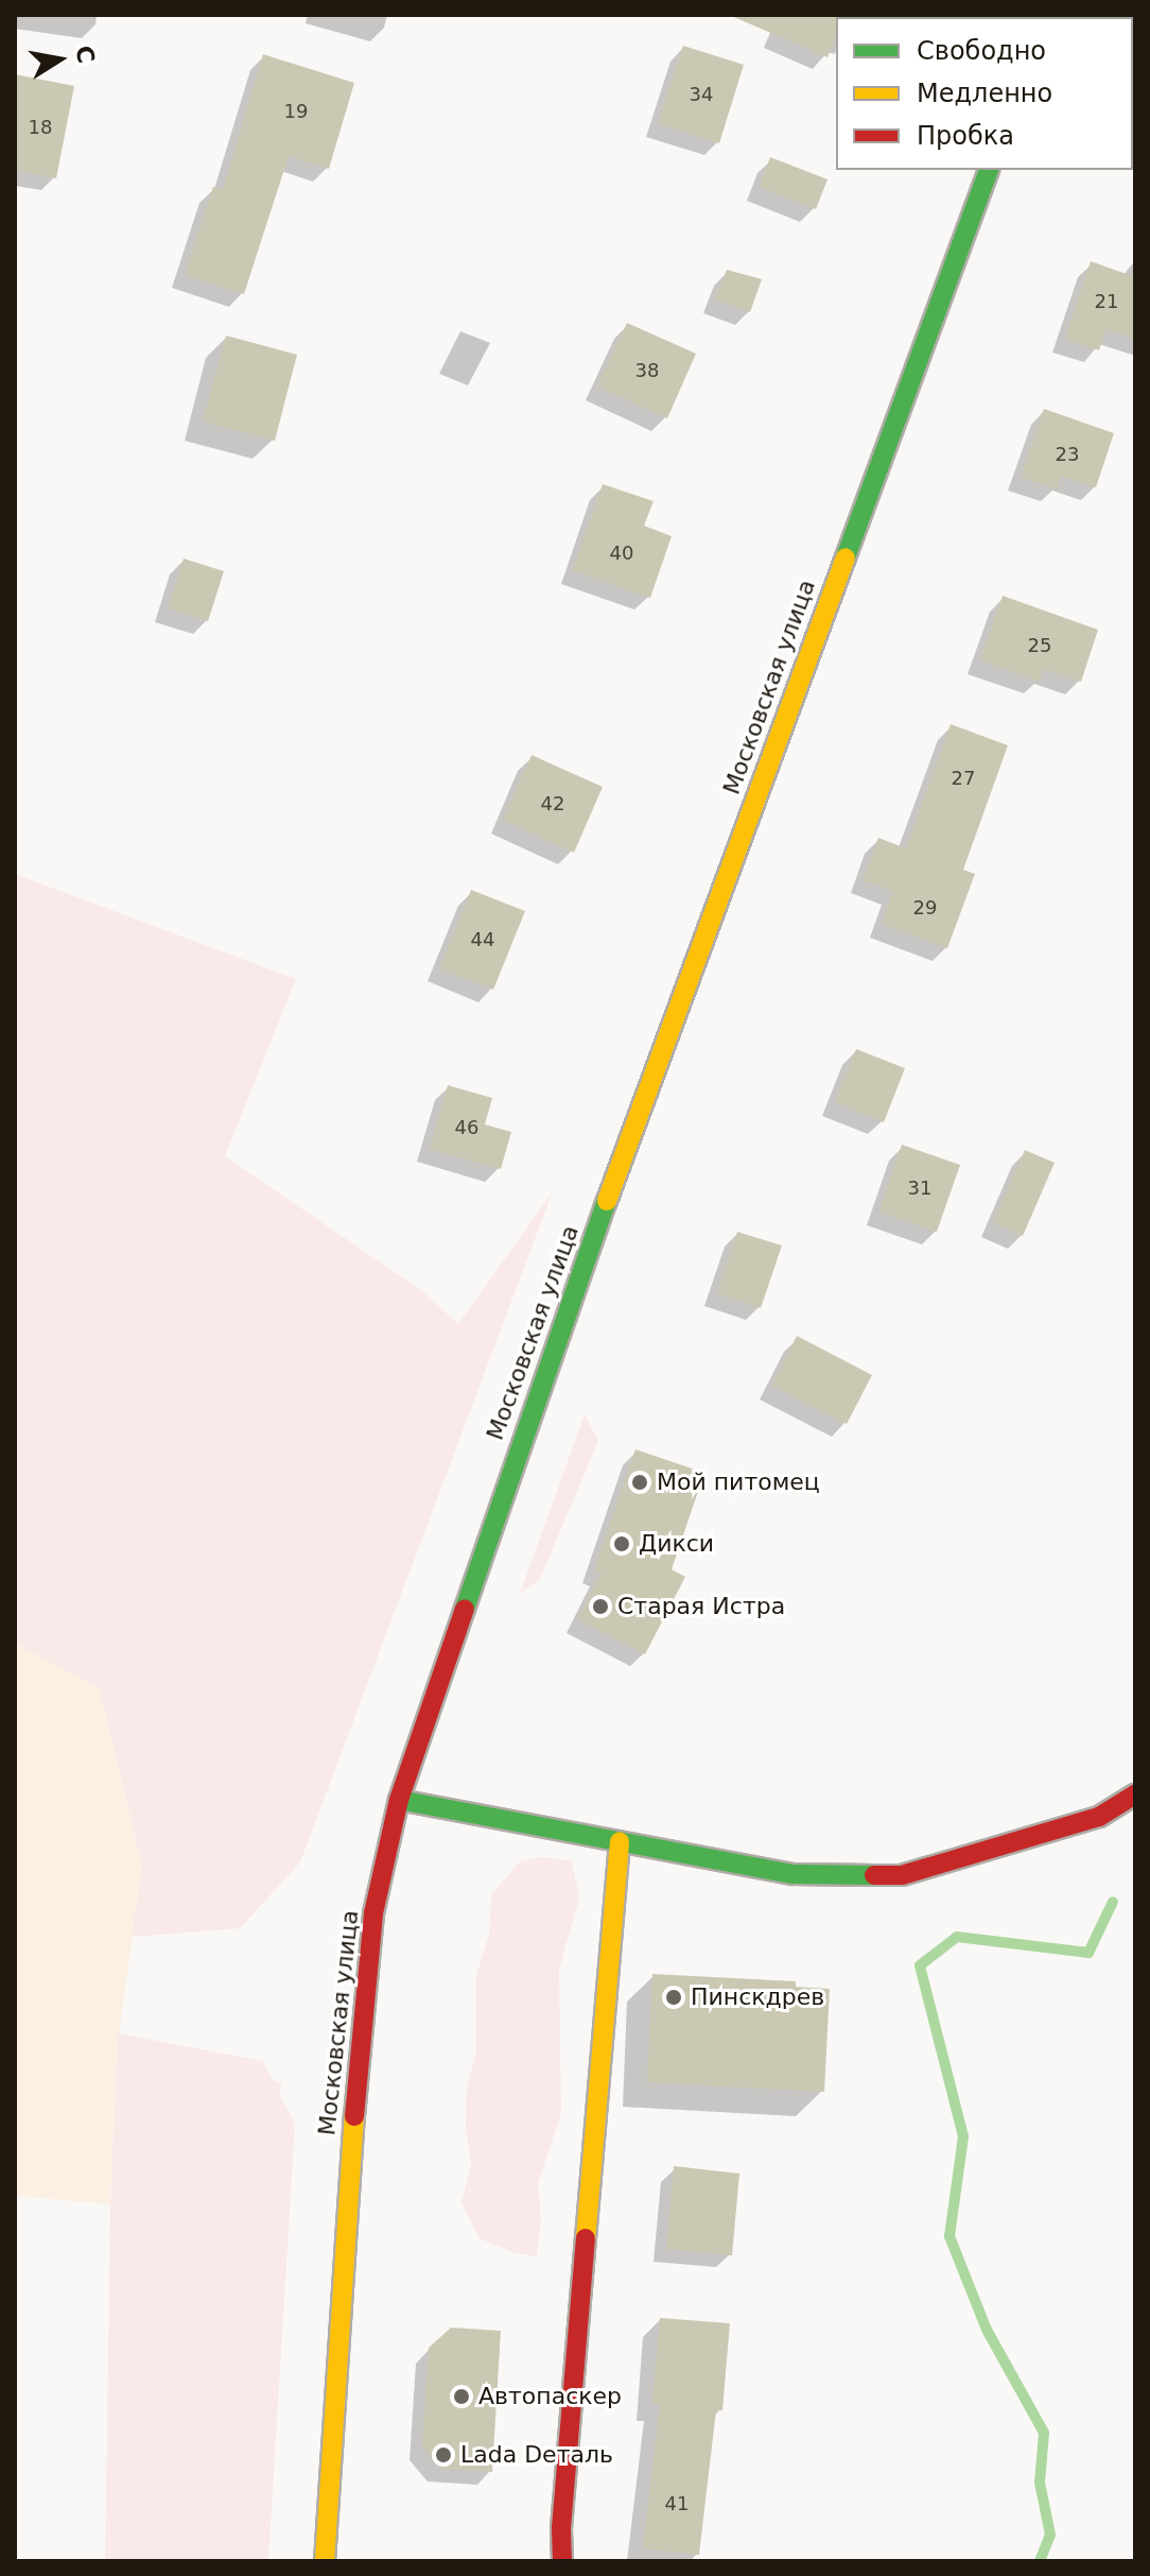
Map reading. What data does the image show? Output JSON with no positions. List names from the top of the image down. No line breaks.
{"streets":{"main road":["Московская улица"]},"places":["Мой питомец","Дикси","Старая Истра","Пинскдрев","Автопаскер","Lada Dеталь"],"house_numbers":["34","19","18","21","38","23","40","25","27","42","29","44","46","31","41"],"legend":["Свободно","Медленно","Пробка"],"north":"right"}
